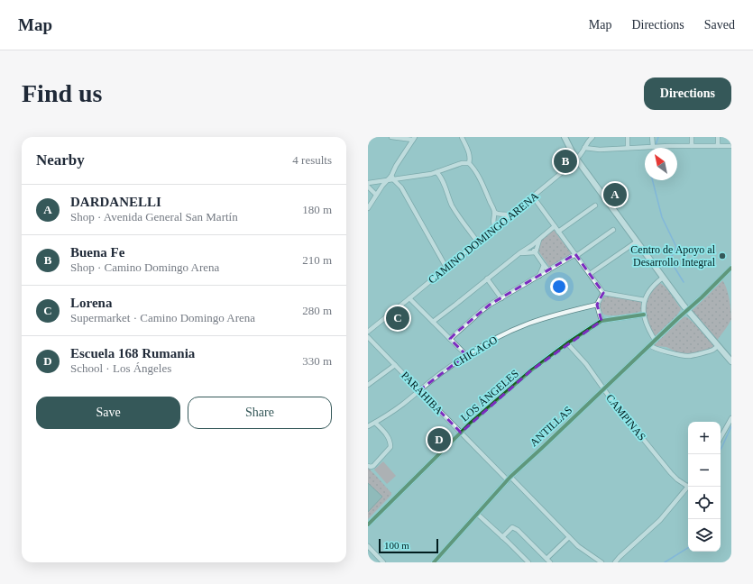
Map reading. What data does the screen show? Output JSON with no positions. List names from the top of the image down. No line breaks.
{"streets":{"street":["CAMINO DOMINGO ARENA","CHICAGO","PARAHIBA","LOS ÁNGELES","CAMPINAS","ANTILLAS"]},"crossings":[["CHICAGO","PARAHIBA"],["PARAHIBA","LOS ÁNGELES"],["PARAHIBA","ANTILLAS"],["LOS ÁNGELES","CAMPINAS"],["CAMPINAS","ANTILLAS"]],"places":["Centro de Apoyo al Desarrollo Integral"],"scale_bar":"100 m","north":"top left","page":{"header":"Map","nav":["Map","Directions","Saved"],"buttons":["Directions",["Save","Share"]],"title":"Find us","heading":["Nearby","4 results"],"pins":["B","A","C","D"],"list":[{"mark":"A","name":"DARDANELLI","note":"Shop · Avenida General San Martín","value":"180 m"},{"mark":"B","name":"Buena Fe","note":"Shop · Camino Domingo Arena","value":"210 m"},{"mark":"C","name":"Lorena","note":"Supermarket · Camino Domingo Arena","value":"280 m"},{"mark":"D","name":"Escuela 168 Rumania","note":"School · Los Ángeles","value":"330 m"}],"map_buttons":["+","−"],"scale":"100 m"}}
